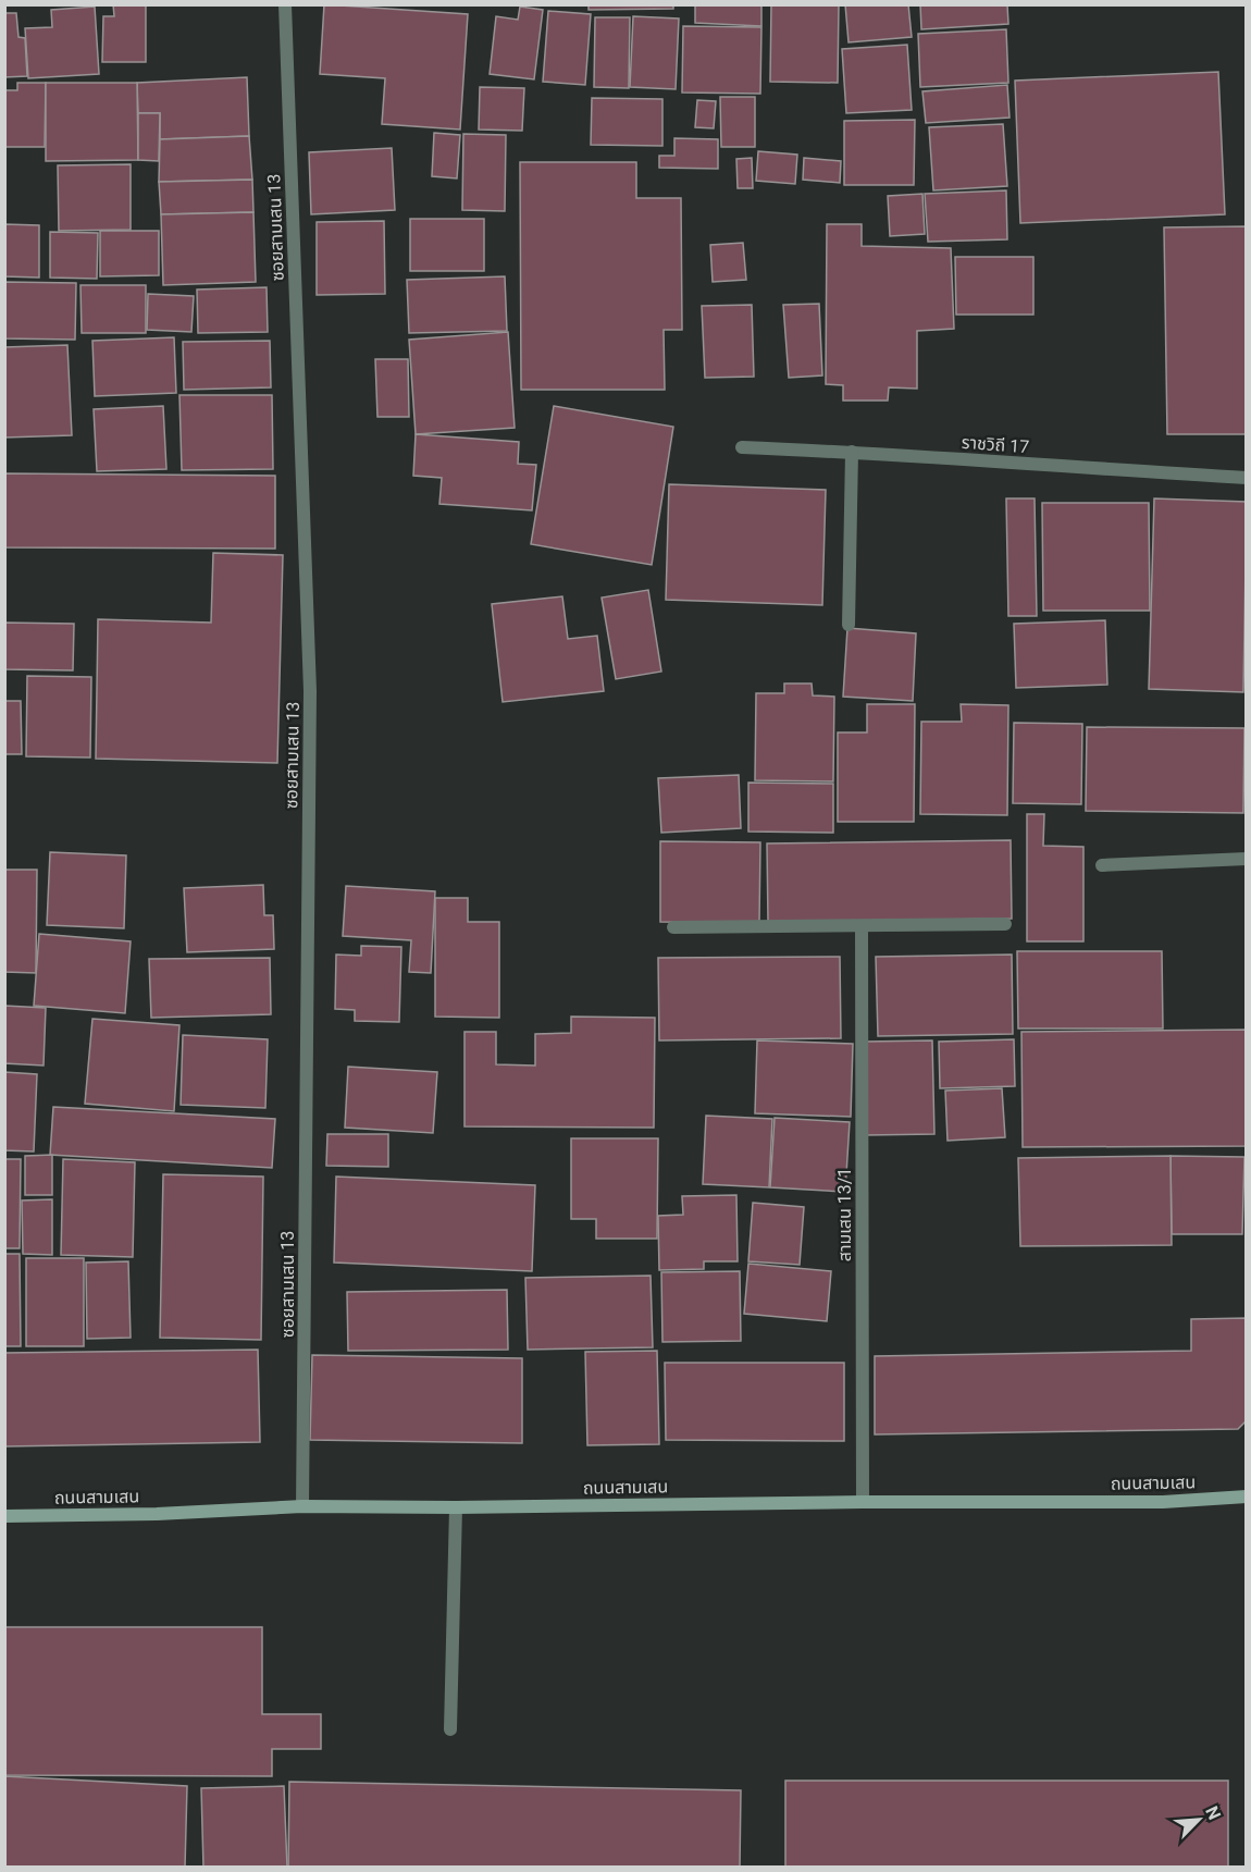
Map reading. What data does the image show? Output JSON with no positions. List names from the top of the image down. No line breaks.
{"streets":{"main road":["ถนนสามเสน"],"street":["ซอยสามเสน 13","ราชวิถี 17","สามเสน 13/1"]},"crossings":[["ซอยสามเสน 13","ถนนสามเสน"],["สามเสน 13/1","ถนนสามเสน"]],"north":"top right"}
